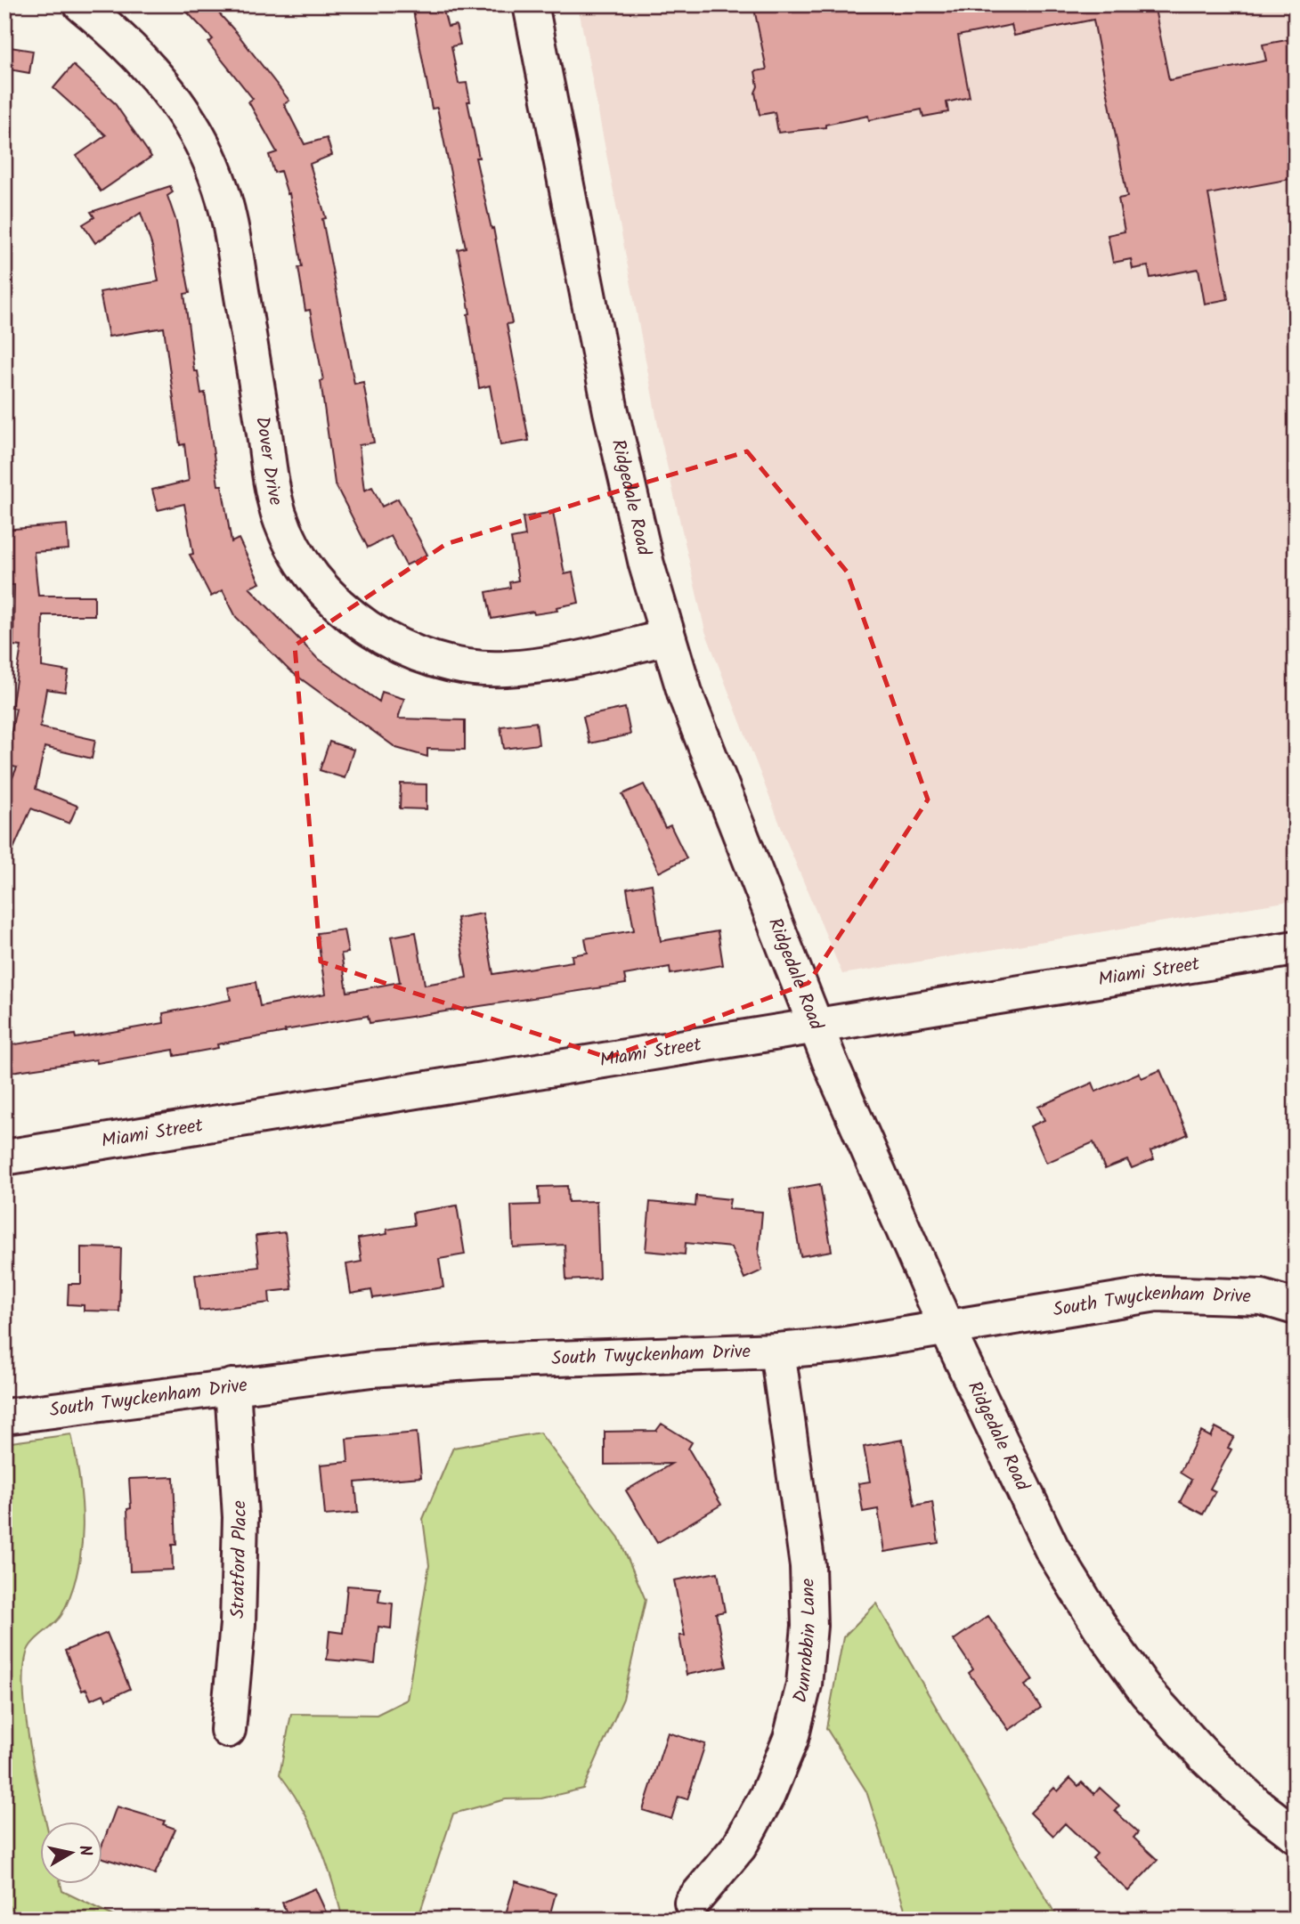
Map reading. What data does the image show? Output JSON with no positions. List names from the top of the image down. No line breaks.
{"streets":{"street":["Dover Drive","Ridgedale Road","Miami Street","South Twyckenham Drive","Stratford Place","Dunrobbin Lane"]},"crossings":[["Dover Drive","Ridgedale Road"],["Ridgedale Road","Miami Street"],["Ridgedale Road","South Twyckenham Drive"],["South Twyckenham Drive","Stratford Place"],["South Twyckenham Drive","Dunrobbin Lane"]],"north":"right"}
